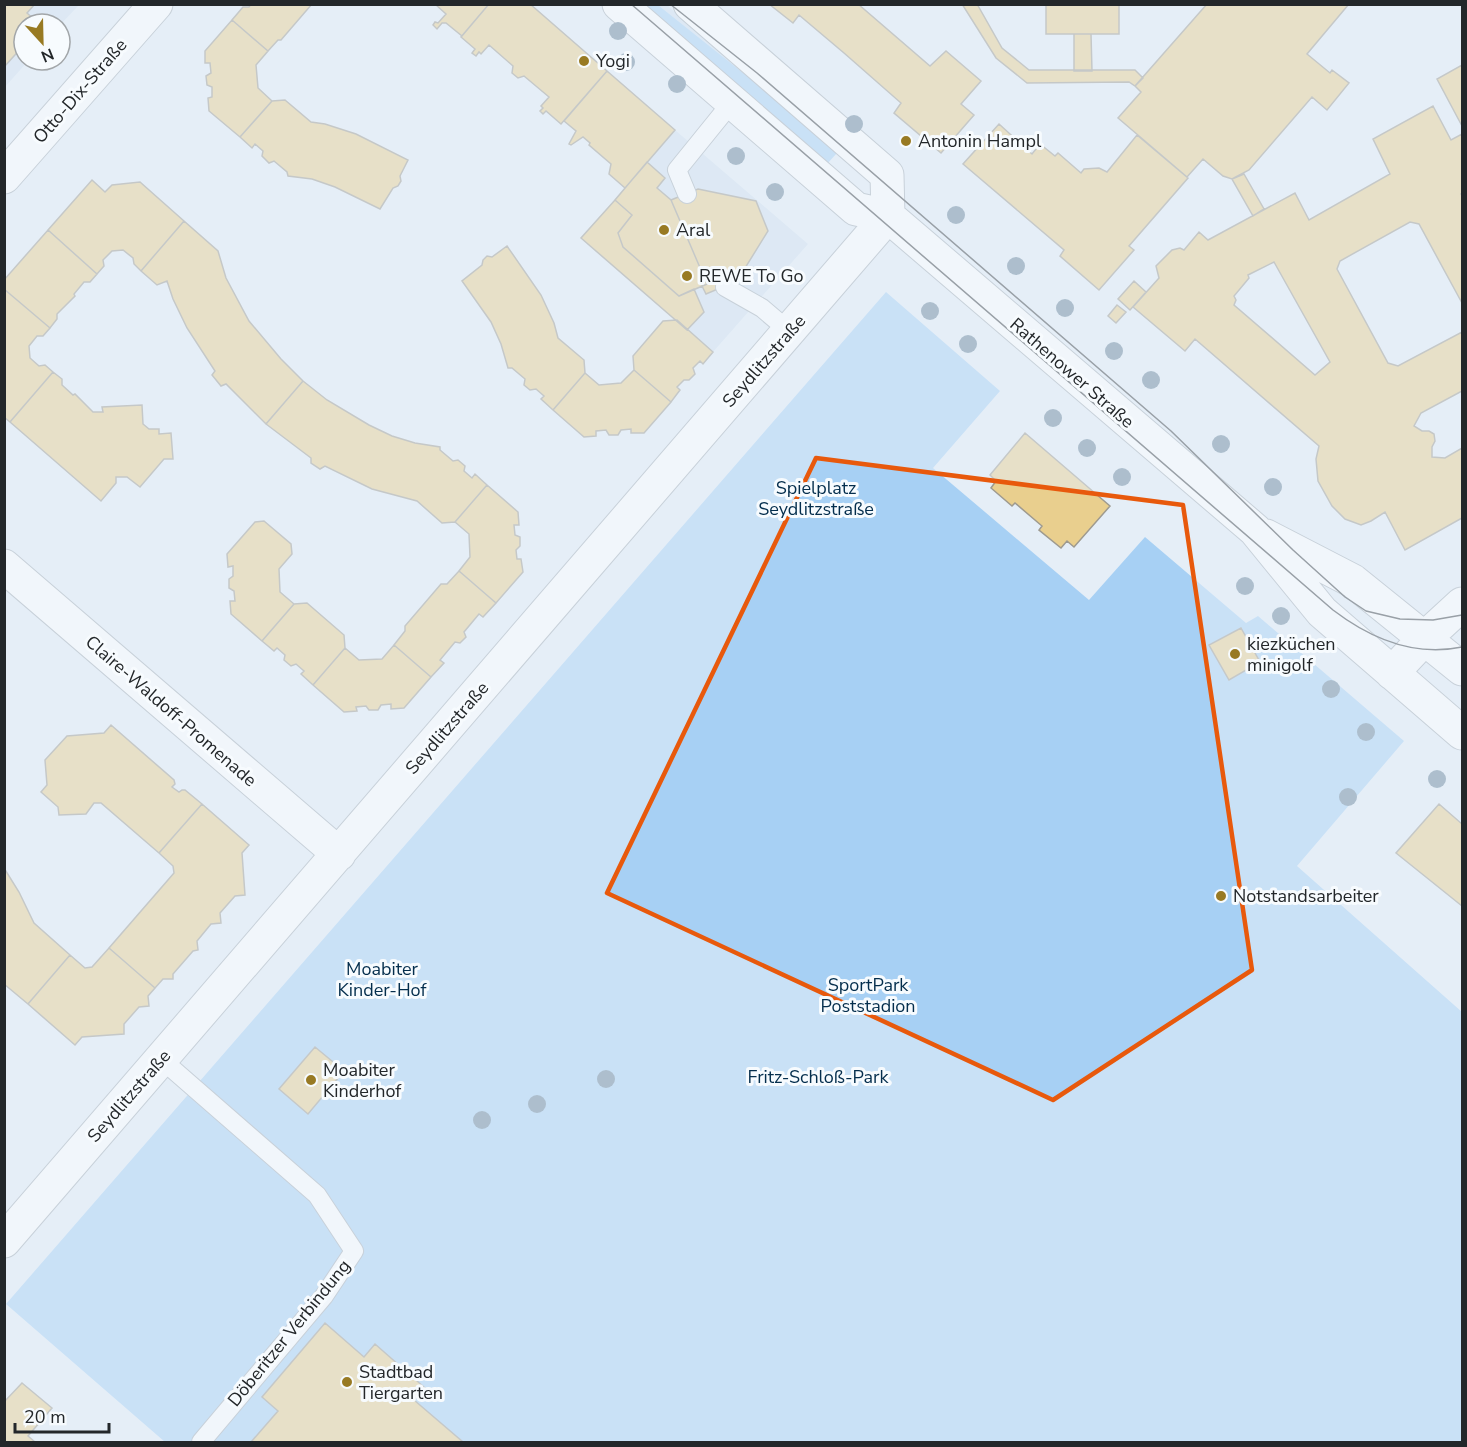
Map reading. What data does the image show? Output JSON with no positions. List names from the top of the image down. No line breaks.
{"streets":{"street":["Otto-Dix-Straße","Seydlitzstraße","Rathenower Straße","Claire-Waldoff-Promenade"],"lane":["Döberitzer Verbindung"]},"crossings":[["Seydlitzstraße","Rathenower Straße"],["Seydlitzstraße","Claire-Waldoff-Promenade"],["Seydlitzstraße","Döberitzer Verbindung"]],"parks":["Spielplatz Seydlitzstraße","Moabiter Kinder-Hof","SportPark Poststadion","Fritz-Schloß-Park"],"places":["Yogi","Antonin Hampl","Aral","REWE To Go","kiezküchen minigolf","Notstandsarbeiter","Moabiter Kinderhof","Stadtbad Tiergarten"],"scale_bar":"20 m","north":"bottom"}
